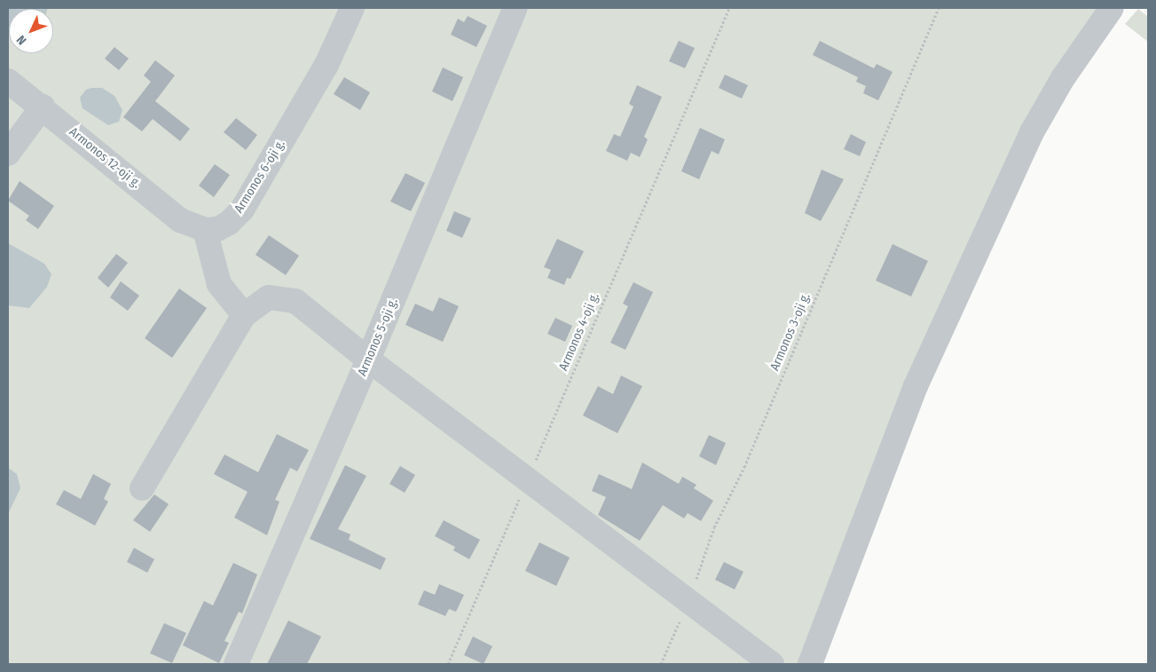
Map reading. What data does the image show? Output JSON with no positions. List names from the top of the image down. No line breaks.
{"streets":{"street":["Armonos 12-oji g.","Armonos 6-oji g.","Armonos 5-oji g."],"path":["Armonos 4-oji g.","Armonos 3-oji g."]},"crossings":[["Armonos 12-oji g.","Armonos 6-oji g."]],"north":"bottom left"}
